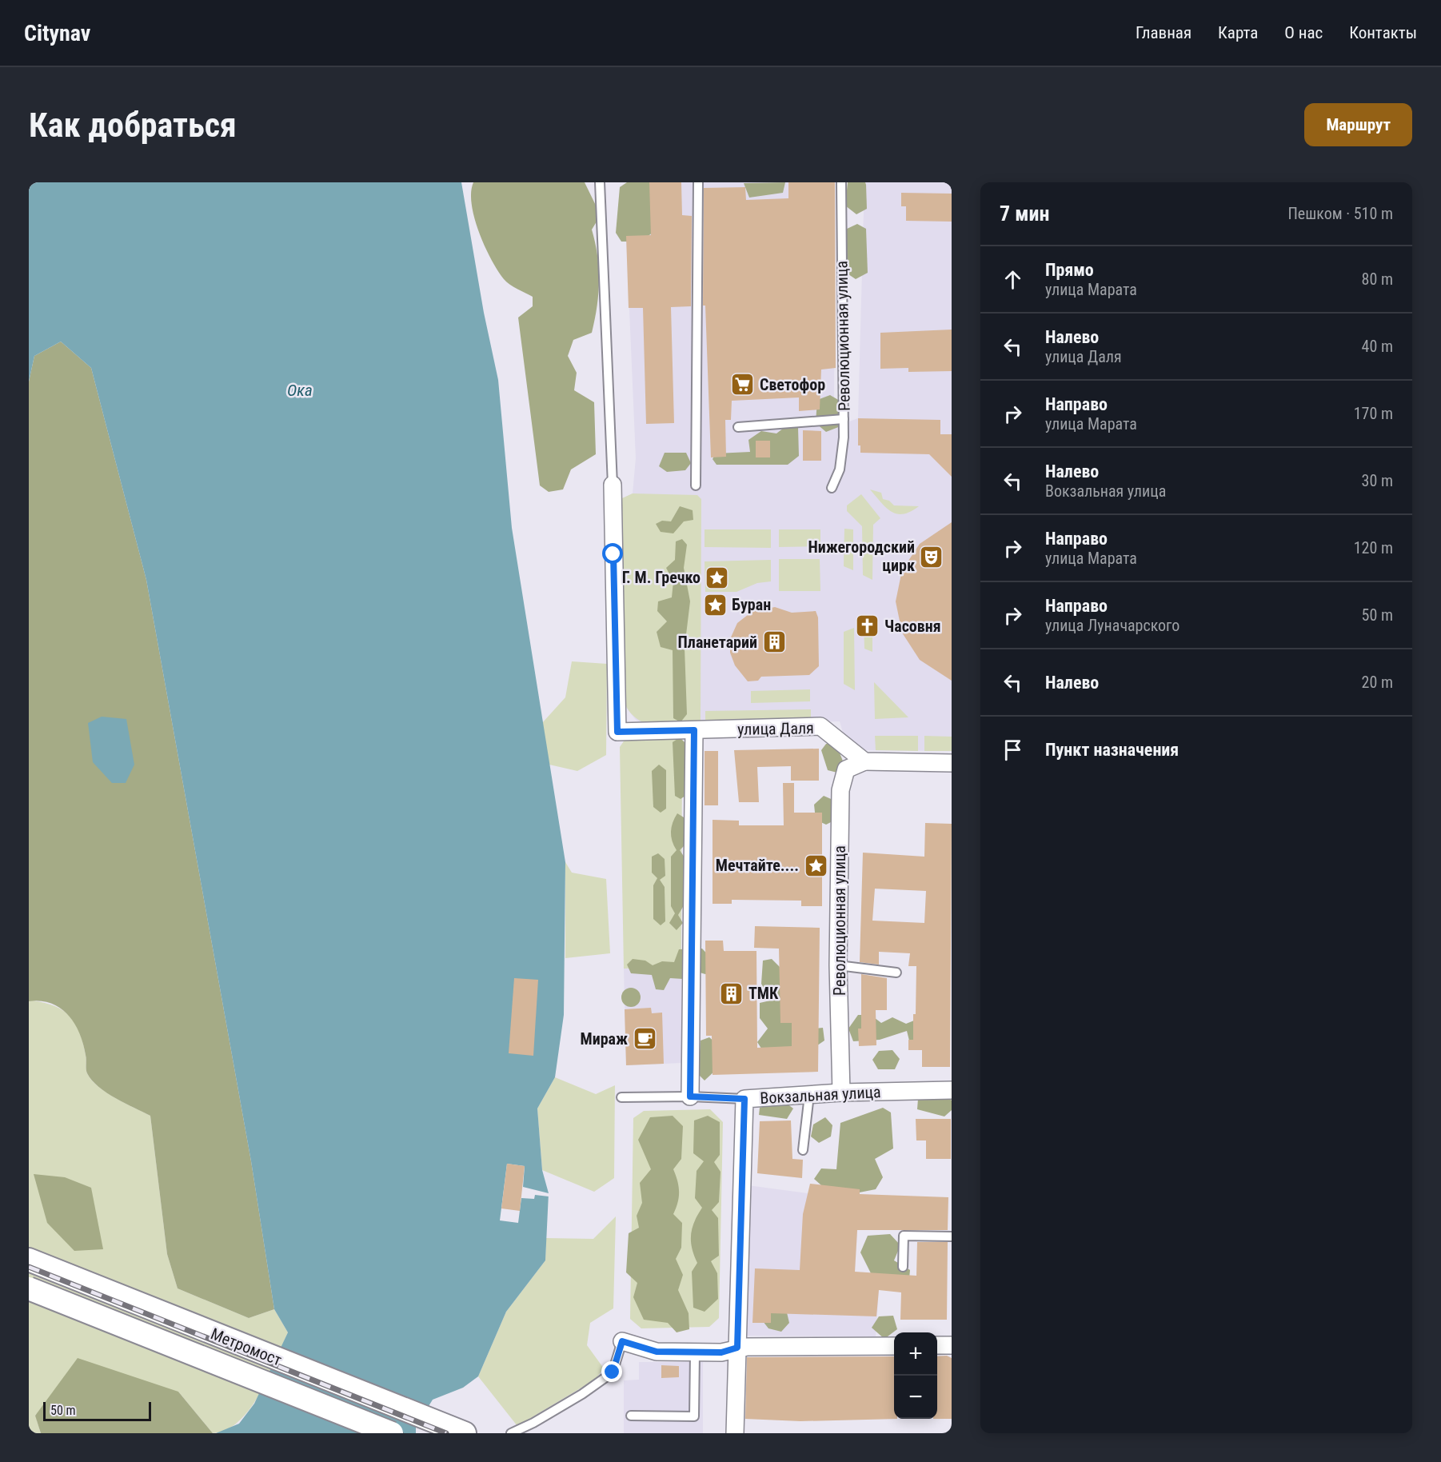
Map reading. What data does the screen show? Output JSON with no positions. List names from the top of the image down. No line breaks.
{"streets":{"main road":["Метромост"],"street":["Революционная улица","улица Даля","Вокзальная улица"]},"crossings":[["Революционная улица","улица Даля"],["Революционная улица","Вокзальная улица"]],"water":["Ока"],"places":{"supermarket":["Светофор"],"theatre":["Нижегородский цирк"],"place":["Г. М. Гречко","Буран","Мечтайте...."],"church":["Часовня"],"building":["Планетарий","ТМК"],"cafe":["Мираж"]},"scale_bar":"50 m","page":{"header":"Citynav","nav":["Главная","Карта","О нас","Контакты"],"buttons":"Маршрут","title":"Как добраться","heading":["7 мин","Пешком · 510 m"],"list":[["Прямо","улица Марата","80 m"],["Налево","улица Даля","40 m"],["Направо","улица Марата","170 m"],["Налево","Вокзальная улица","30 m"],["Направо","улица Марата","120 m"],["Направо","улица Луначарского","50 m"],["Налево","20 m"],"Пункт назначения"],"map_buttons":["+","−"],"scale":"50 m"}}
